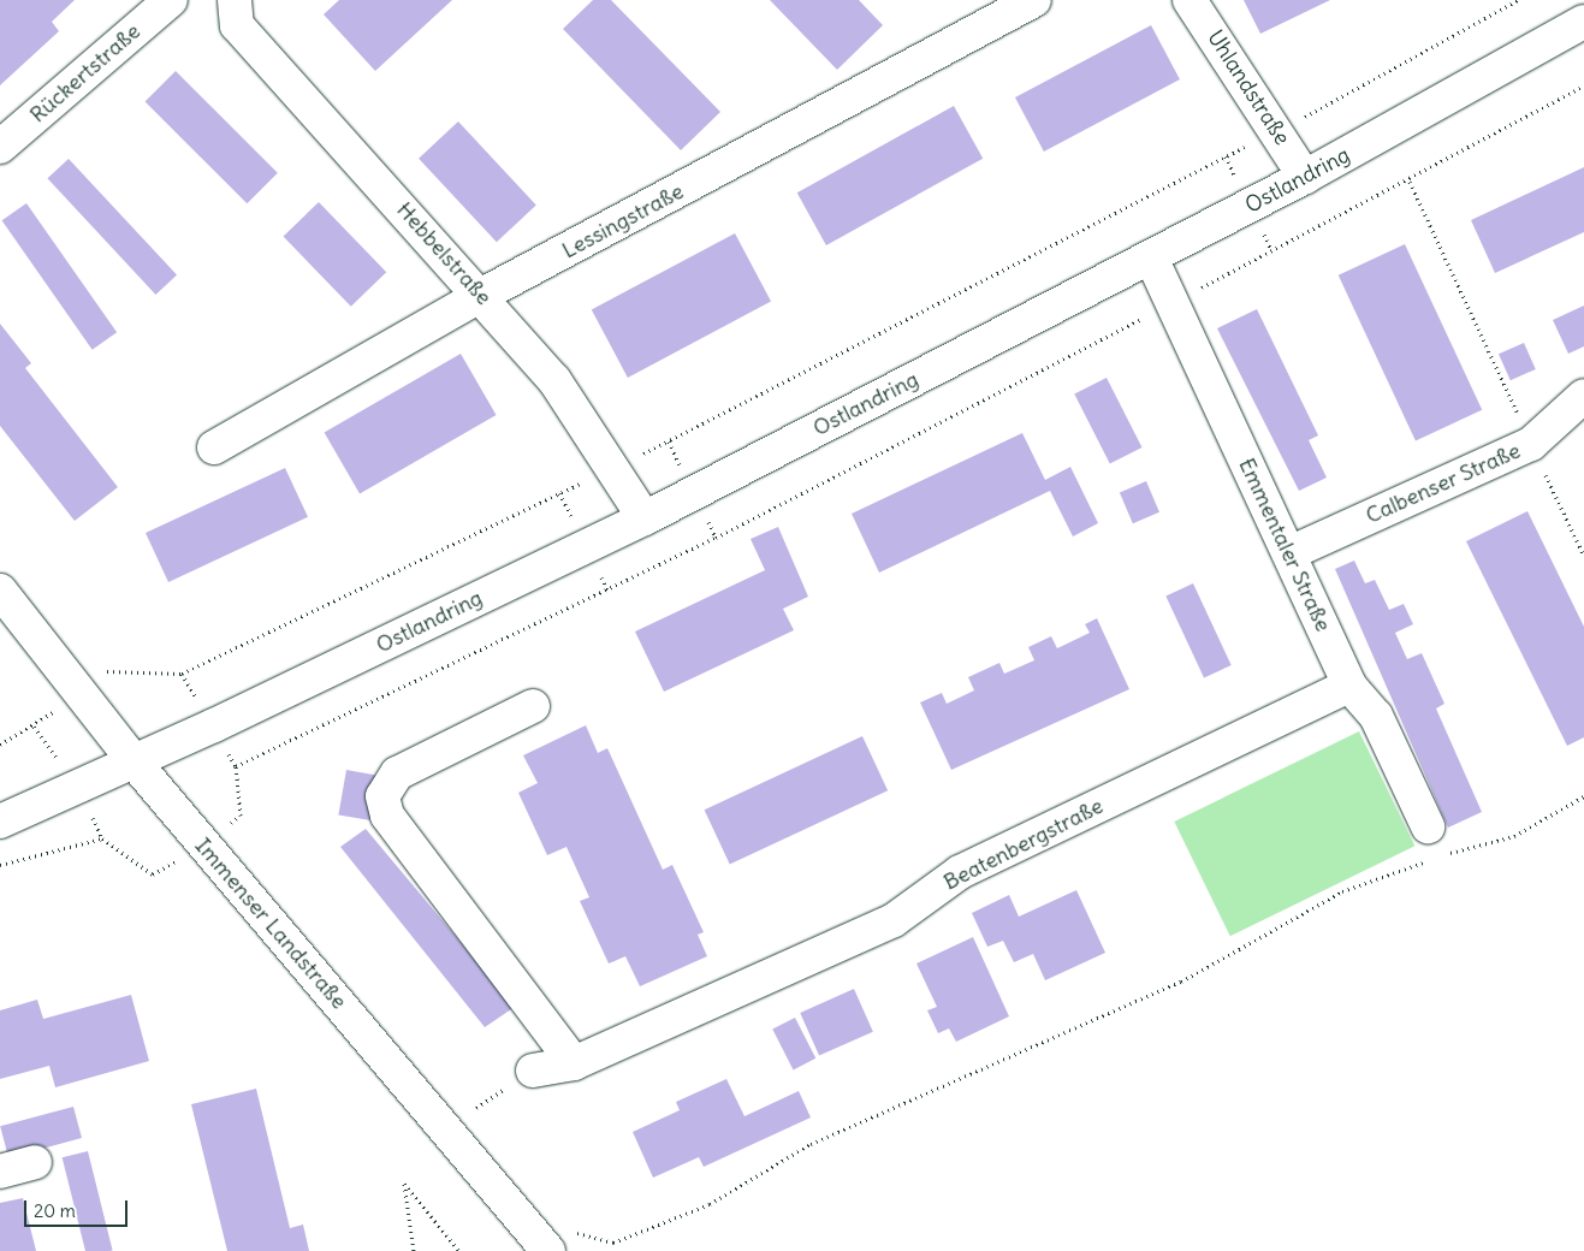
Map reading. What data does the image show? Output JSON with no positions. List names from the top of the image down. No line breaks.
{"streets":{"street":["Rückertstraße","Uhlandstraße","Ostlandring","Lessingstraße","Hebbelstraße","Calbenser Straße","Emmentaler Straße","Beatenbergstraße","Immenser Landstraße"]},"crossings":[["Uhlandstraße","Ostlandring"],["Ostlandring","Hebbelstraße"],["Ostlandring","Emmentaler Straße"],["Ostlandring","Immenser Landstraße"],["Lessingstraße","Hebbelstraße"],["Calbenser Straße","Emmentaler Straße"],["Emmentaler Straße","Beatenbergstraße"]],"scale_bar":"20 m"}
